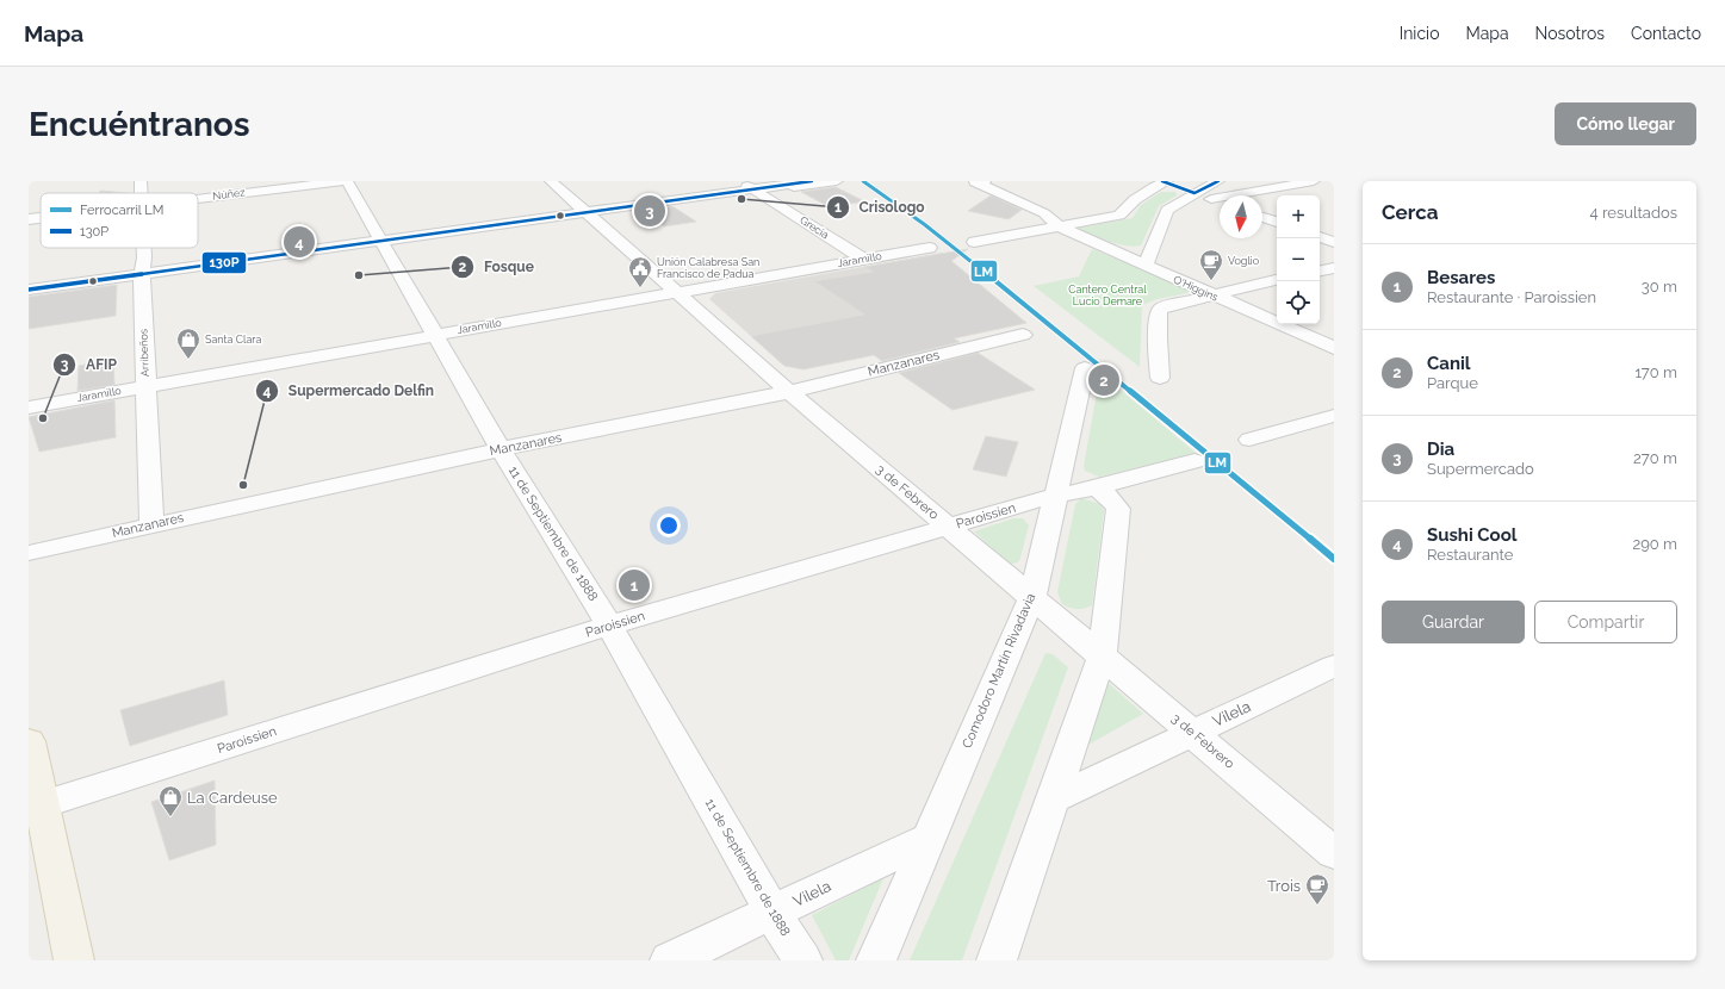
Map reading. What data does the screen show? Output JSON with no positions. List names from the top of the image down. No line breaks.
{"streets":{"street":["Núñez","Grecia","Jaramillo","O'Higgins","Arribeños","Manzanares","3 de Febrero","Paroissien","11 de Septiembre de 1888","Comodoro Martín Rivadavia","Vilela"]},"crossings":[["Núñez","11 de Septiembre de 1888"],["Grecia","Jaramillo"],["Jaramillo","Arribeños"],["Jaramillo","3 de Febrero"],["Jaramillo","11 de Septiembre de 1888"],["Arribeños","Manzanares"],["Manzanares","3 de Febrero"],["Manzanares","11 de Septiembre de 1888"],["3 de Febrero","Paroissien"],["3 de Febrero","Comodoro Martín Rivadavia"],["3 de Febrero","Vilela"],["Paroissien","11 de Septiembre de 1888"],["Paroissien","Comodoro Martín Rivadavia"],["11 de Septiembre de 1888","Vilela"],["Comodoro Martín Rivadavia","Vilela"]],"parks":["Cantero Central Lucio Demare"],"places":{"other":["Crisologo","Fosque","AFIP","Supermercado Delfin"],"cafe":["Voglio","Trois"],"public building":["Unión Calabresa San Francisco de Padua"],"shop":["Santa Clara","La Cardeuse"]},"lines":["rail line LM","transit line 130P"],"legend":["Ferrocarril LM","130P"],"north":"bottom","page":{"header":"Mapa","nav":["Inicio","Mapa","Nosotros","Contacto"],"buttons":["Cómo llegar",["Guardar","Compartir"]],"title":"Encuéntranos","heading":["Cerca","4 resultados"],"pins":["3","4","2","1"],"map_buttons":["+","−"],"list":[{"mark":"1","name":"Besares","note":"Restaurante · Paroissien","value":"30 m"},{"mark":"2","name":"Canil","note":"Parque","value":"170 m"},{"mark":"3","name":"Dia","note":"Supermercado","value":"270 m"},{"mark":"4","name":"Sushi Cool","note":"Restaurante","value":"290 m"}]}}
